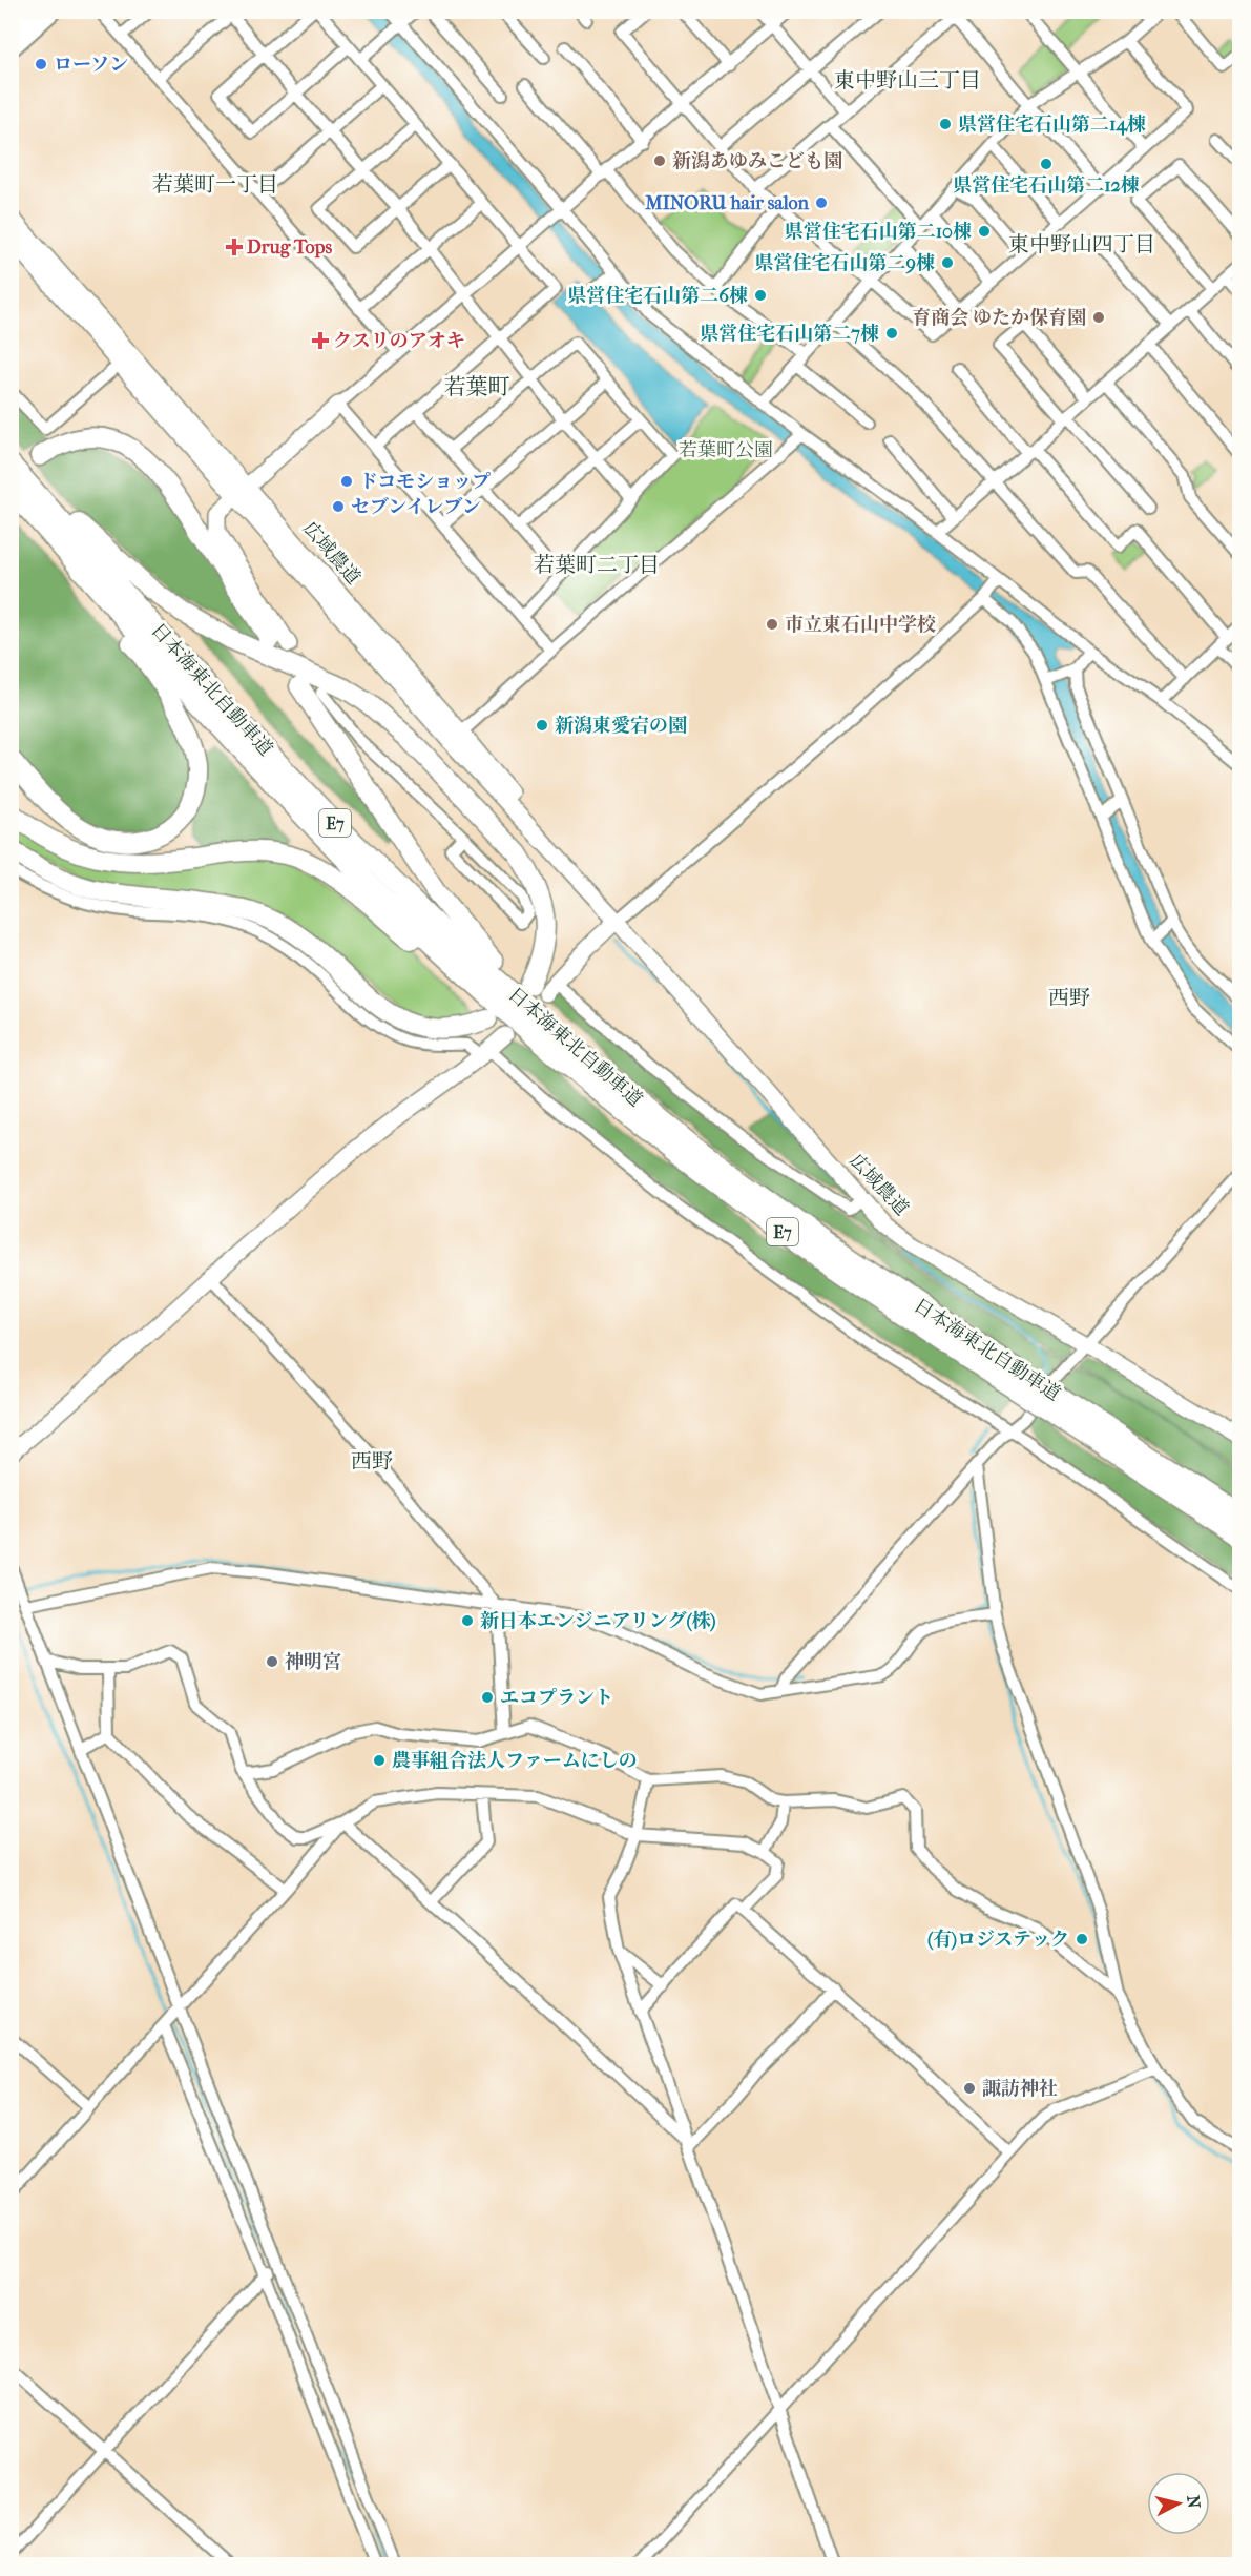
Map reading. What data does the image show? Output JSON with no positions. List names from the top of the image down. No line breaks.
{"streets":{"highway":["日本海東北自動車道","E7"],"street":["広域農道"]},"districts":["東中野山三丁目","若葉町一丁目","東中野山四丁目","若葉町","若葉町二丁目","西野","西野"],"parks":["若葉町公園"],"places":{"other":["ローソン","県営住宅石山第二14棟","新潟あゆみこども園","県営住宅石山第二12棟","MINORU hair salon","県営住宅石山第二10棟","県営住宅石山第二9棟","県営住宅石山第二6棟","育商会 ゆたか保育園","県営住宅石山第二7棟","ドコモショップ","セブンイレブン","市立東石山中学校","新潟東愛宕の園","新日本エンジニアリング(株)","神明宮","エコプラント","農事組合法人ファームにしの","(有)ロジステック","諏訪神社"],"health":["Drug Tops","クスリのアオキ"]},"north":"right"}
